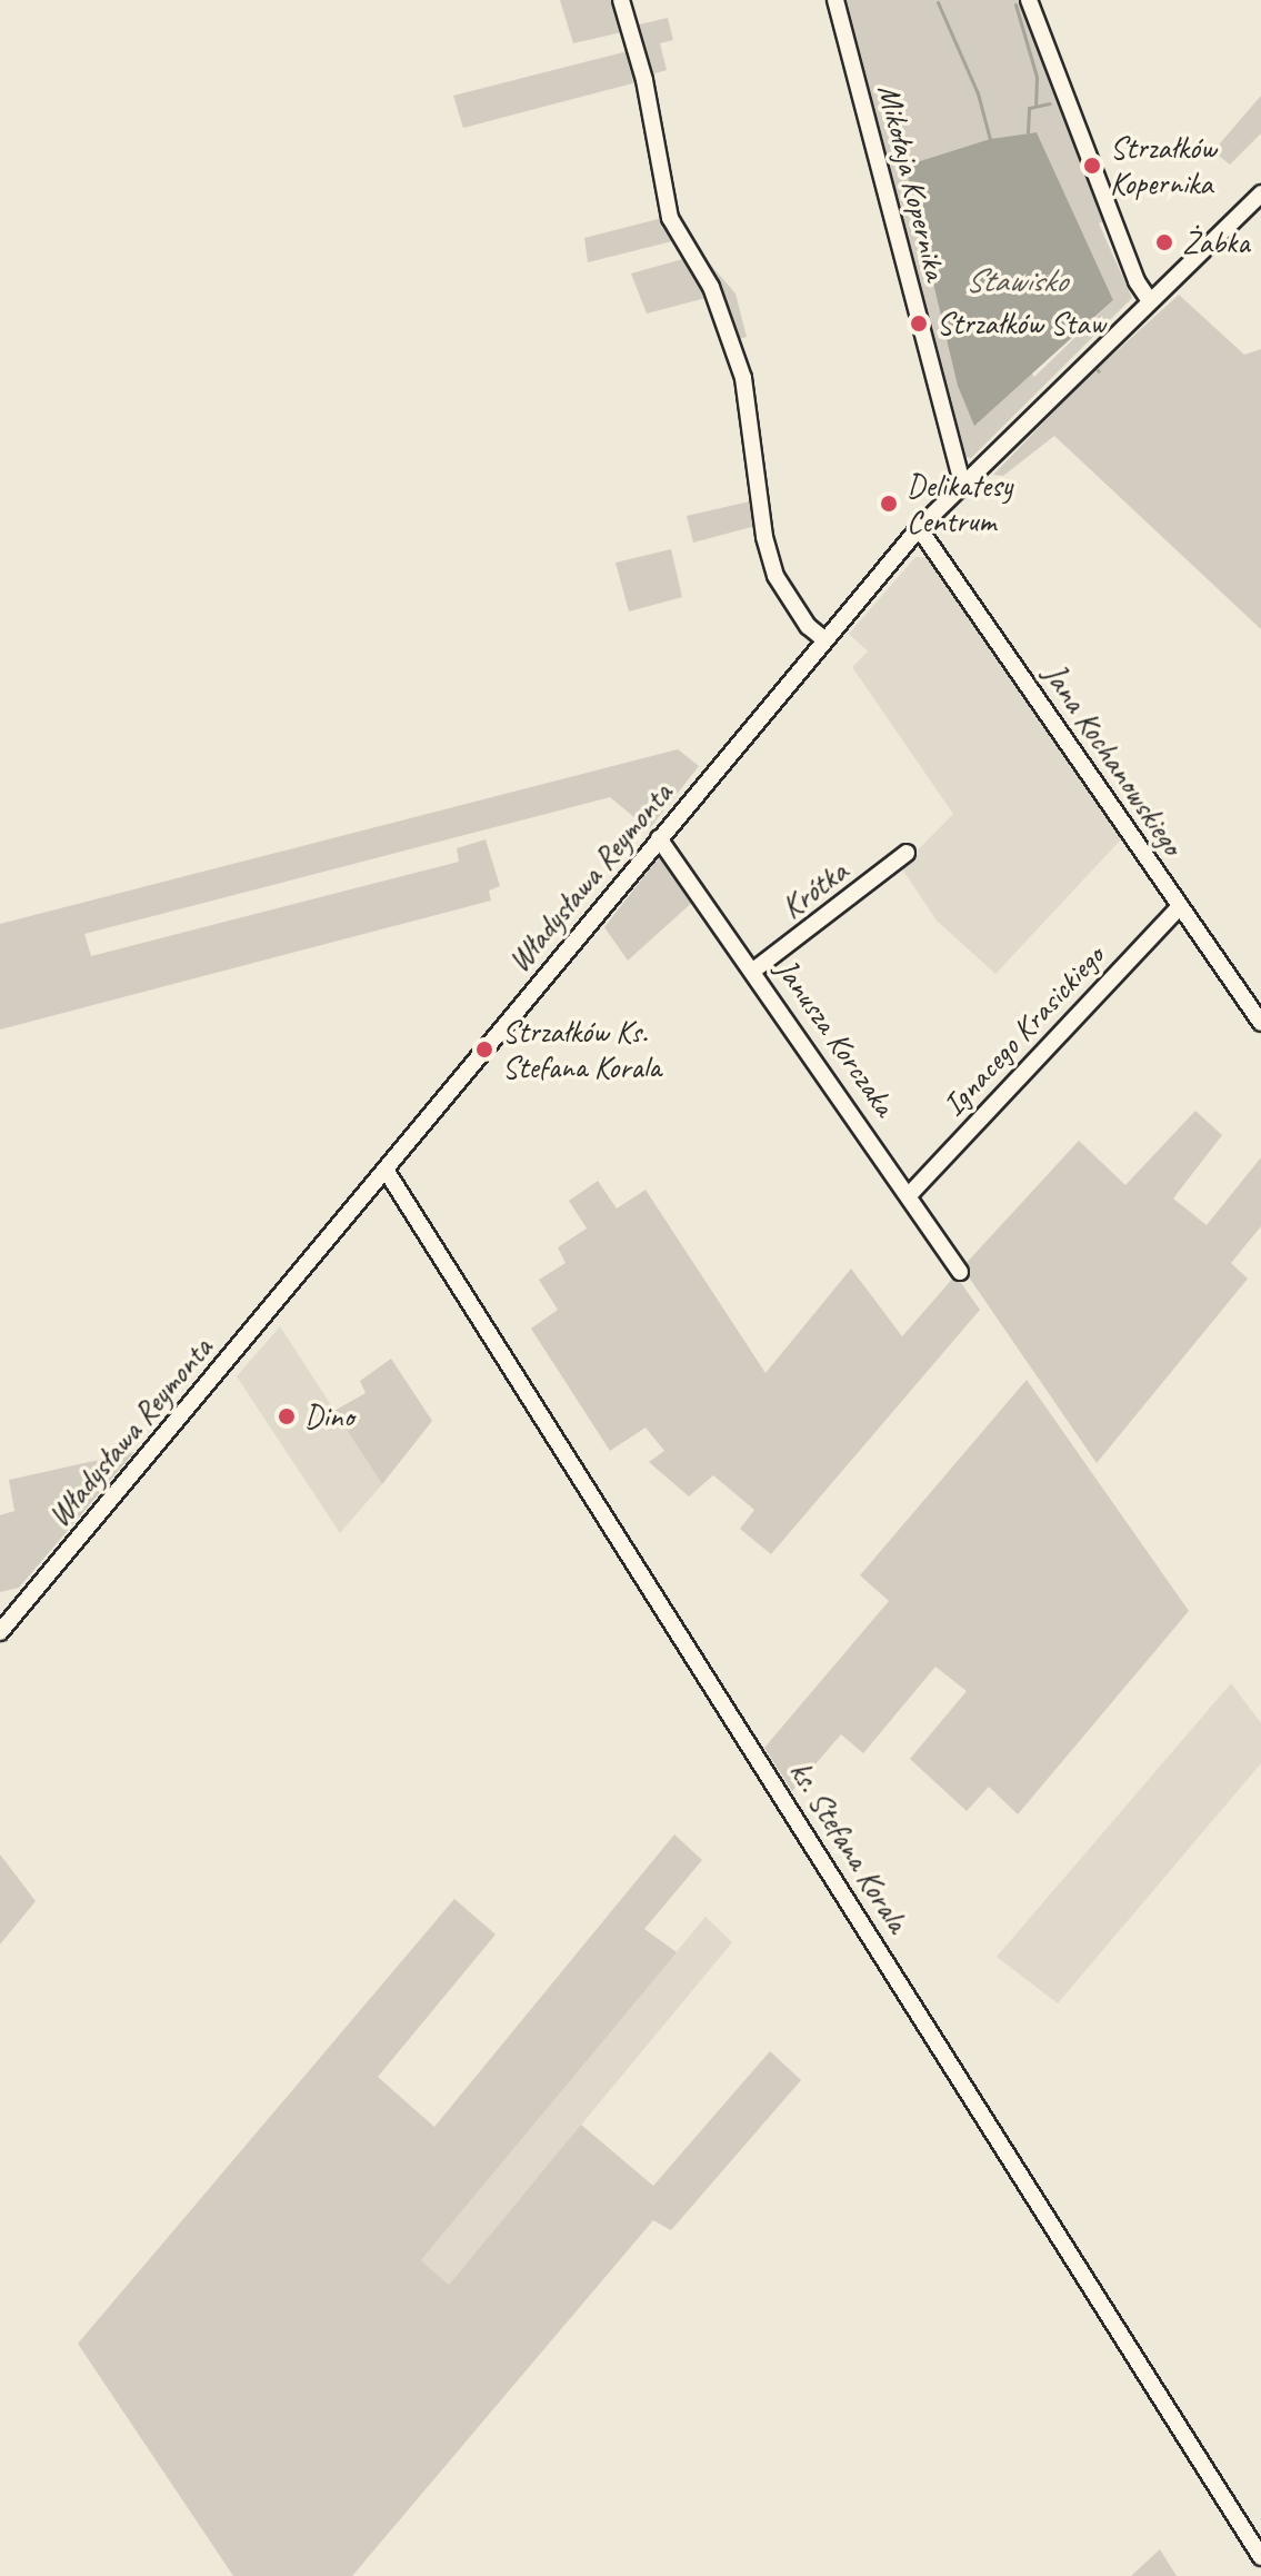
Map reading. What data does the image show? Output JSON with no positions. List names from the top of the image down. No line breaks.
{"streets":{"street":["Mikołaja Kopernika","Jana Kochanowskiego","Władysława Reymonta","Krótka","Ignacego Krasickiego","Janusza Korczaka","ks. Stefana Korala"]},"crossings":[["Mikołaja Kopernika","Władysława Reymonta"],["Jana Kochanowskiego","Władysława Reymonta"],["Jana Kochanowskiego","Ignacego Krasickiego"],["Władysława Reymonta","Janusza Korczaka"],["Władysława Reymonta","ks. Stefana Korala"],["Krótka","Janusza Korczaka"],["Ignacego Krasickiego","Janusza Korczaka"]],"water":["Stawisko"],"places":["Strzałków Kopernika","Żabka","Strzałków Staw","Delikatesy Centrum","Strzałków Ks. Stefana Korala","Dino"]}
